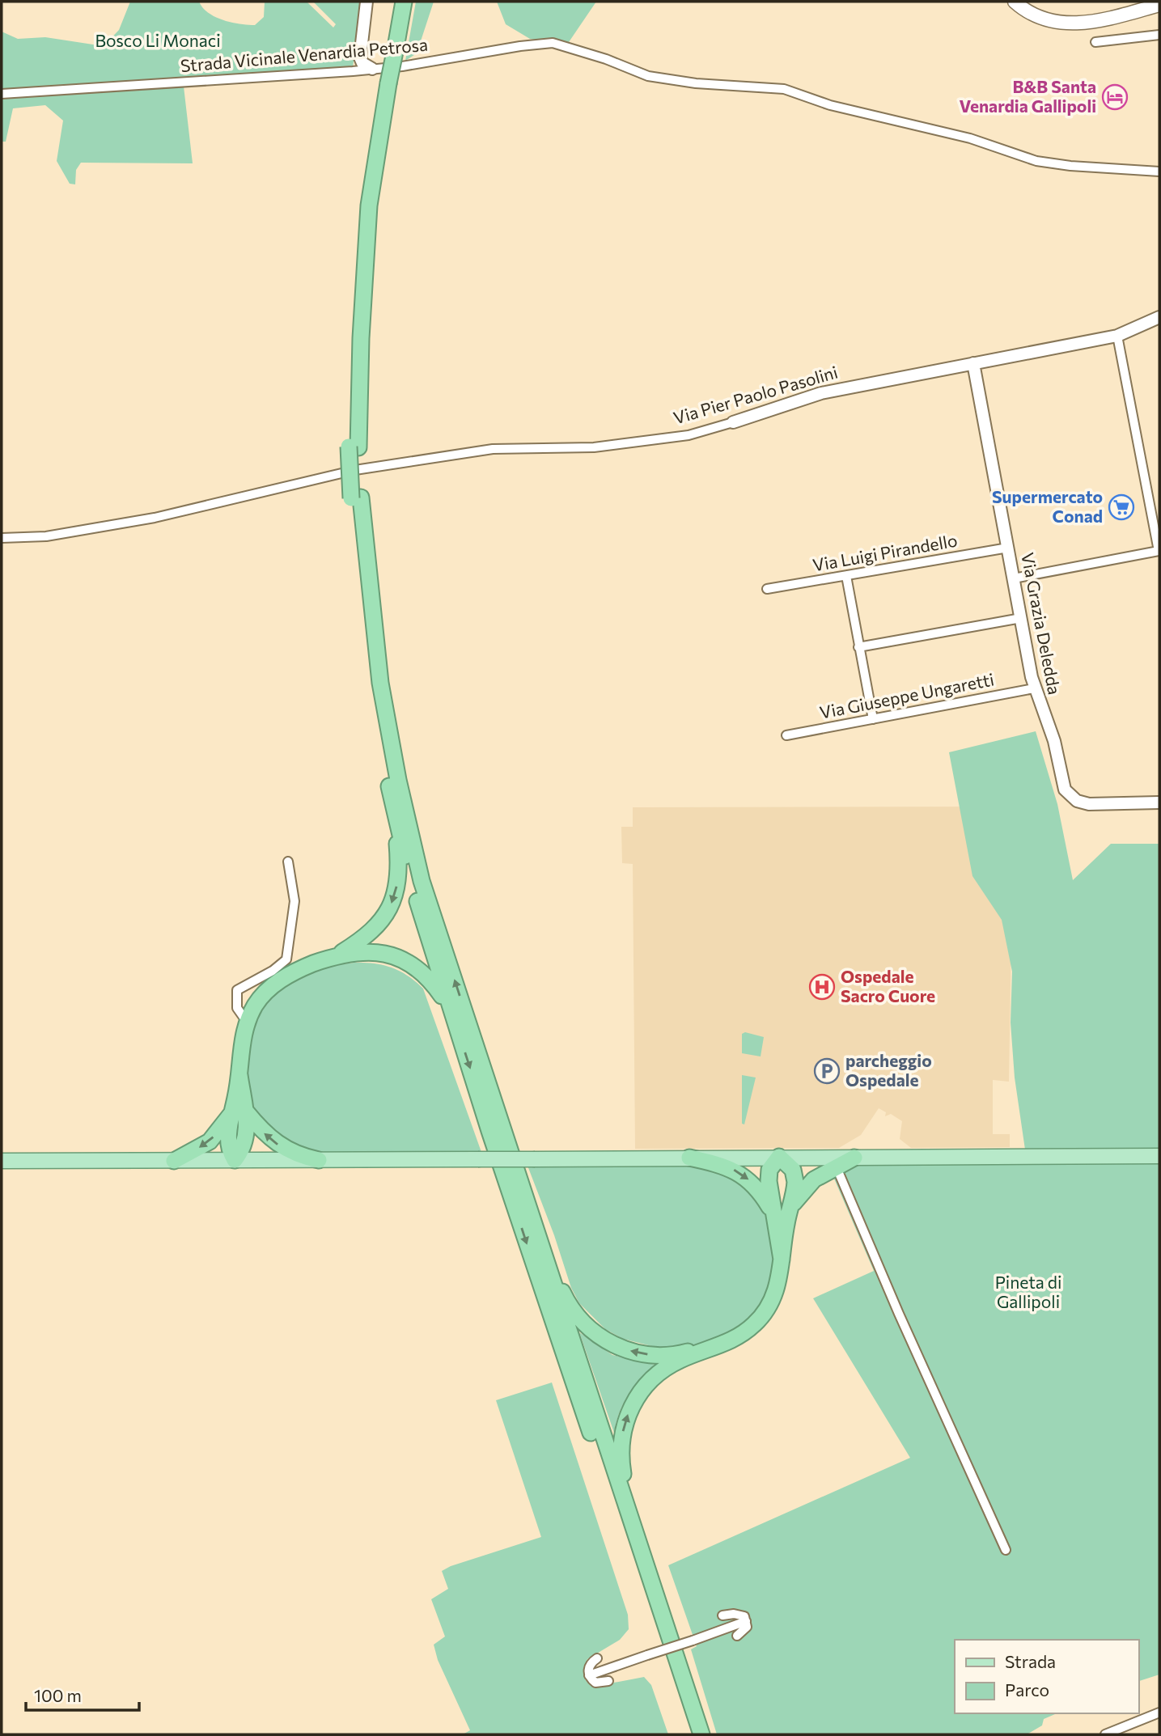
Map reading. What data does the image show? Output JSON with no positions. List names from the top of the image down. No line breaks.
{"streets":{"street":["Strada Vicinale Venardia Petrosa","Via Pier Paolo Pasolini","Via Luigi Pirandello","Via Grazia Deledda","Via Giuseppe Ungaretti"]},"crossings":[["Via Pier Paolo Pasolini","Via Grazia Deledda"],["Via Luigi Pirandello","Via Grazia Deledda"],["Via Grazia Deledda","Via Giuseppe Ungaretti"]],"parks":["Bosco Li Monaci","Pineta di Gallipoli"],"places":{"hotel":["B&B Santa Venardia Gallipoli"],"supermarket":["Supermercato Conad"],"hospital":["Ospedale Sacro Cuore"],"parking":["parcheggio Ospedale"]},"legend":["Strada","Parco"],"scale_bar":"100 m"}
